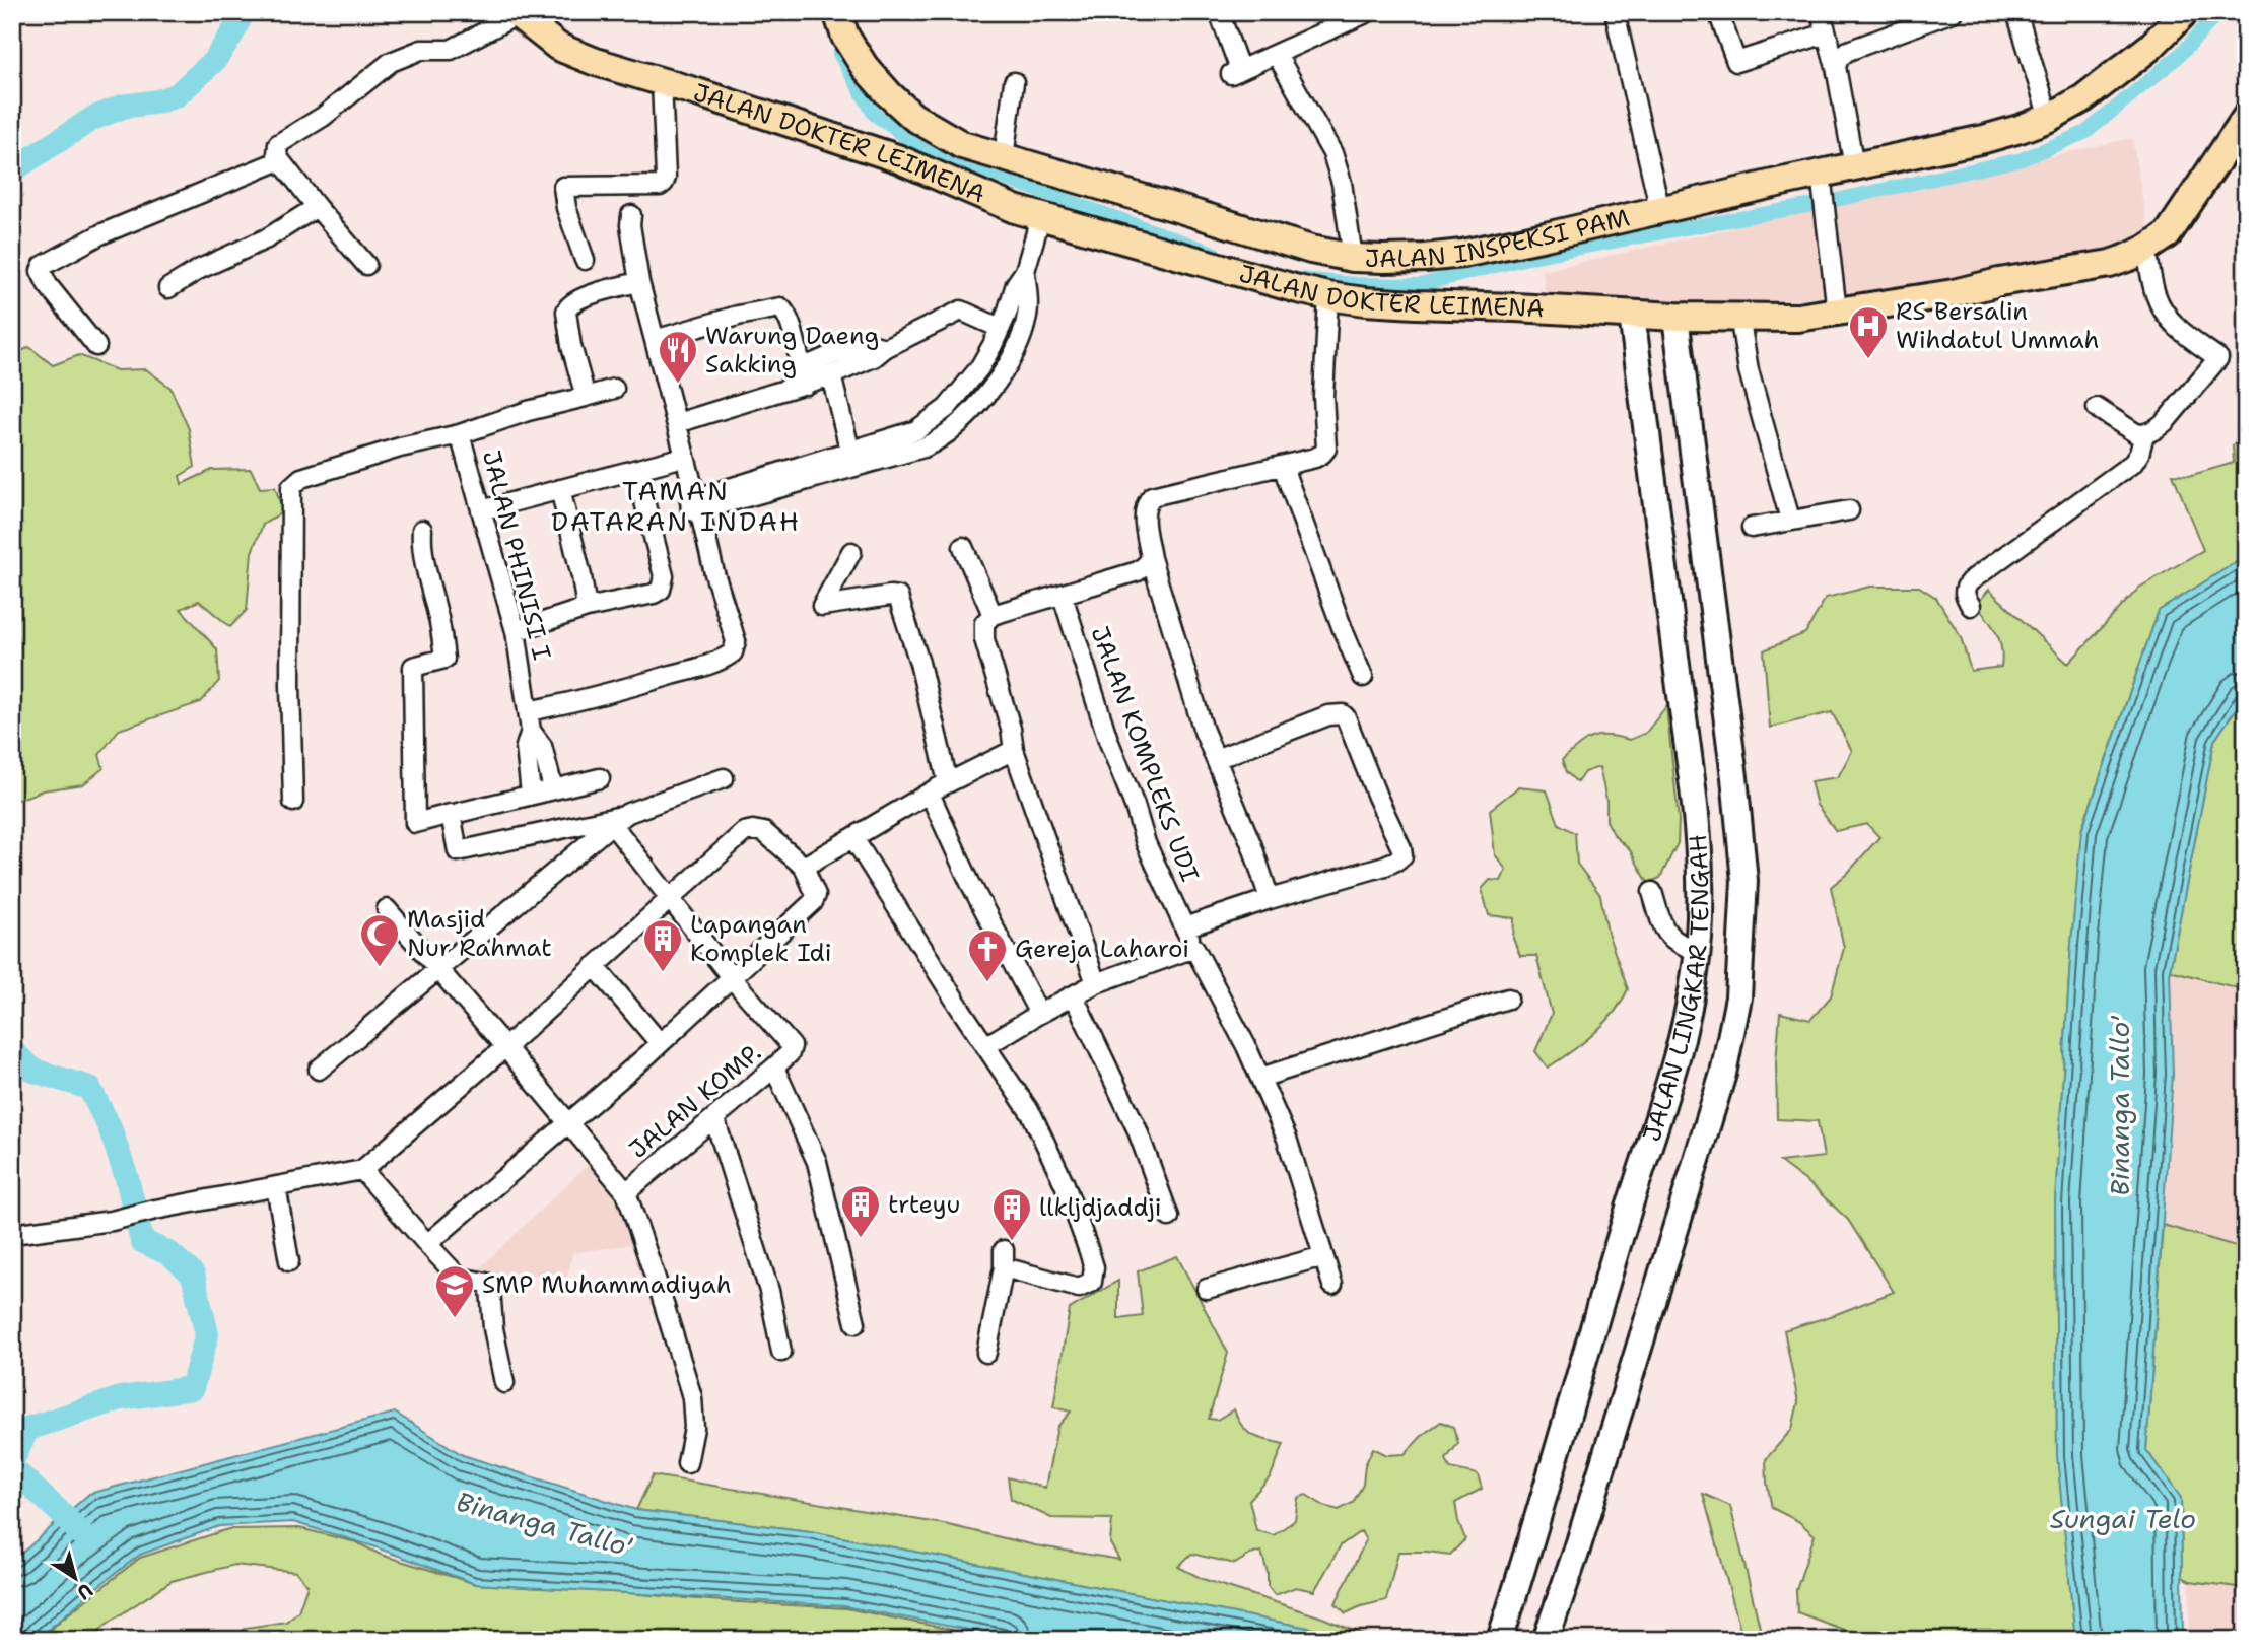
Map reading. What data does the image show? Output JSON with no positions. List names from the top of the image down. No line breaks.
{"streets":{"main road":["JALAN DOKTER LEIMENA","JALAN INSPEKSI PAM","JALAN LINGKAR TENGAH"],"street":["JALAN PHINISI I","JALAN KOMPLEKS UDI","JALAN KOMP."]},"crossings":[["JALAN DOKTER LEIMENA","JALAN LINGKAR TENGAH"]],"districts":["TAMAN DATARAN INDAH"],"water":["Binanga Tallo'","Sungai Telo"],"places":{"hospital":["RS Bersalin Wihdatul Ummah"],"restaurant":["Warung Daeng Sakking"],"mosque":["Masjid Nur Rahmat"],"building":["Lapangan Komplek Idi","trteyu","llkljdjaddji"],"church":["Gereja Laharoi"],"school or university":["SMP Muhammadiyah"]},"north":"bottom right"}
